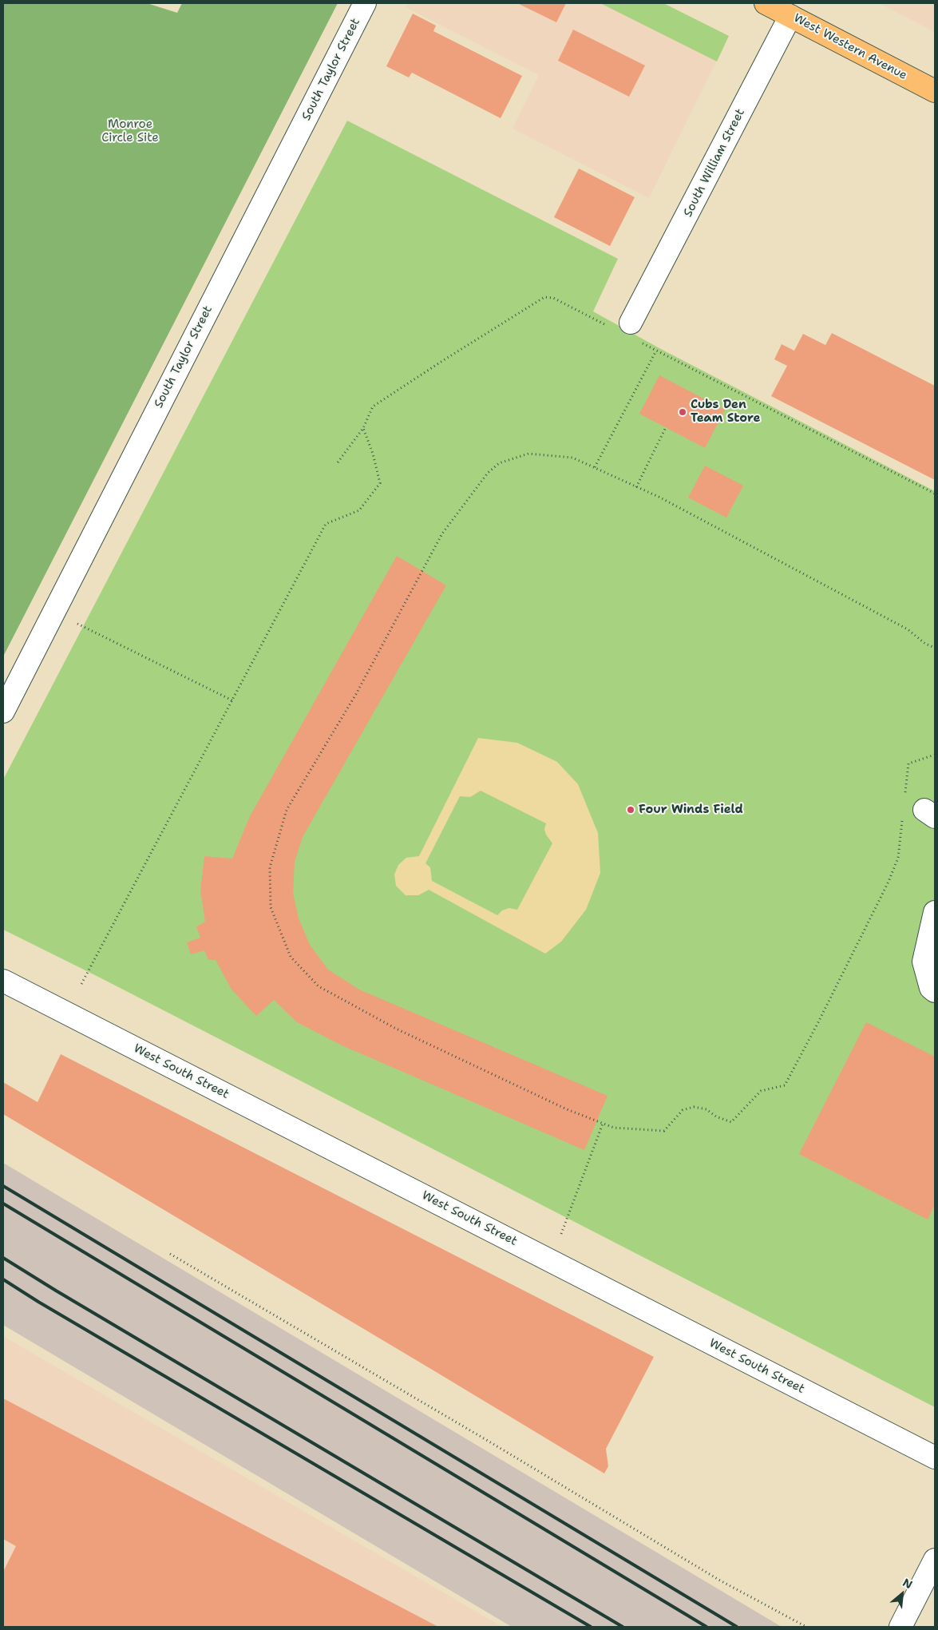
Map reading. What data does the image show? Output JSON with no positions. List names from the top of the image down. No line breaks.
{"streets":{"main road":["West Western Avenue"],"street":["South Taylor Street","South William Street","West South Street"]},"crossings":[["West Western Avenue","South William Street"]],"parks":["Monroe Circle Site"],"places":["Cubs Den Team Store","Four Winds Field"],"north":"top right"}
